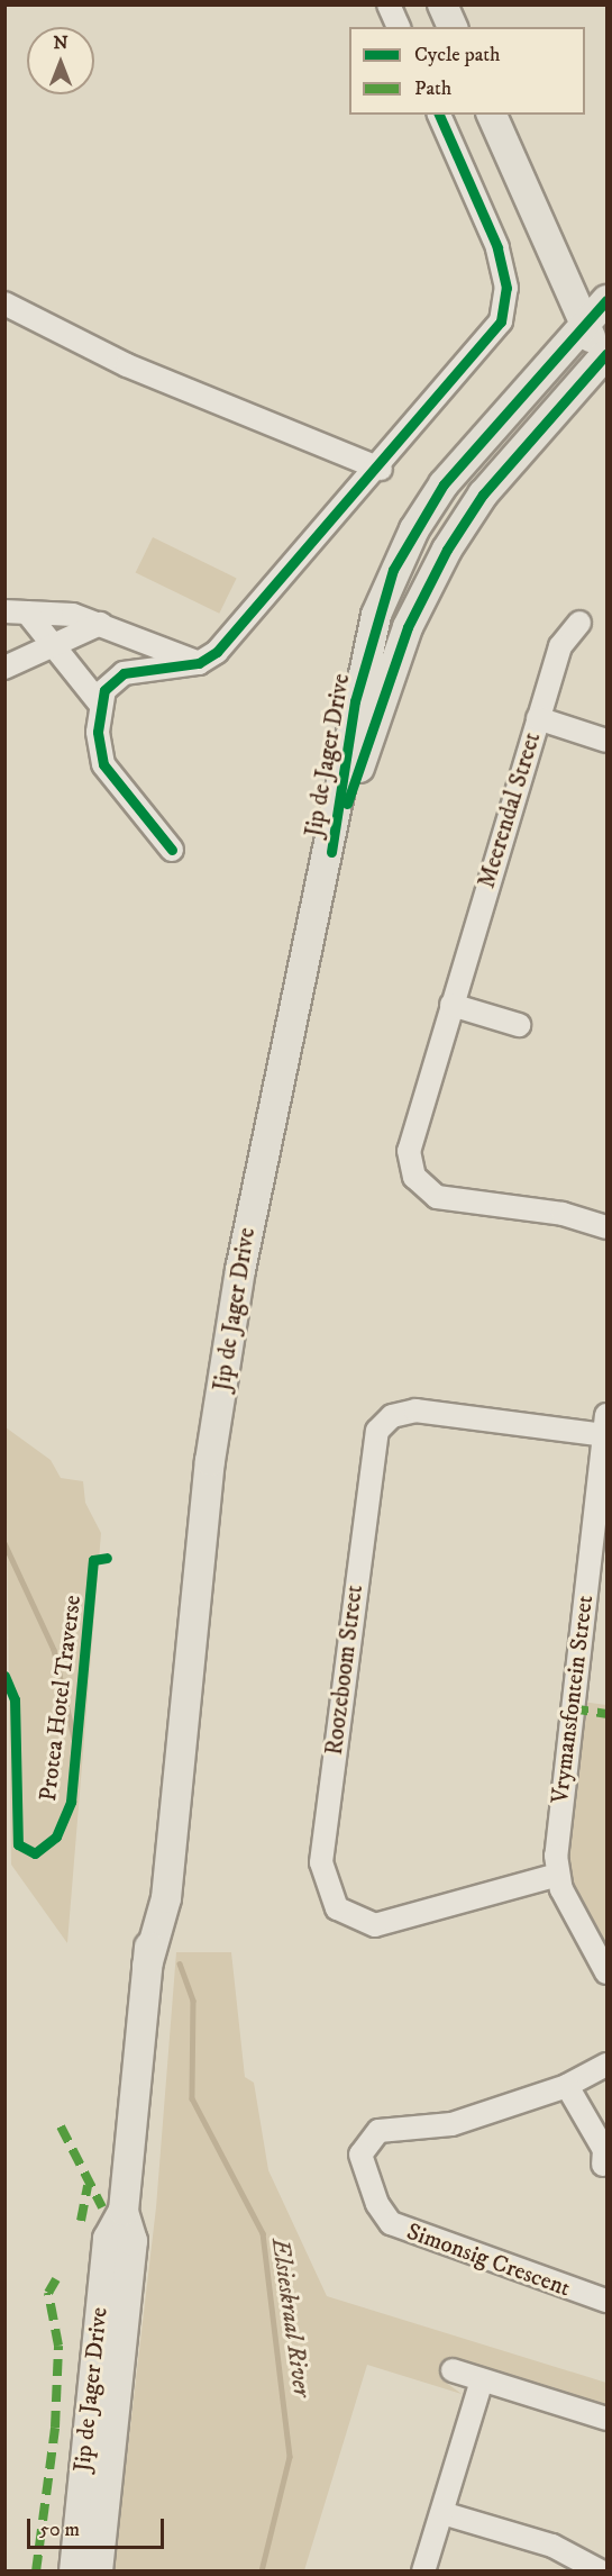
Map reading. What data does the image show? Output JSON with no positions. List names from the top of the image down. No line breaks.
{"streets":{"main road":["Jip de Jager Drive"],"street":["Meerendal Street","Roozeboom Street","Vrymansfontein Street","Simonsig Crescent"],"cycle path":["Protea Hotel Traverse"]},"crossings":[["Roozeboom Street","Vrymansfontein Street"]],"water":["Elsieskraal River"],"legend":["Cycle path","Path"],"scale_bar":"50 m","north":"top"}
